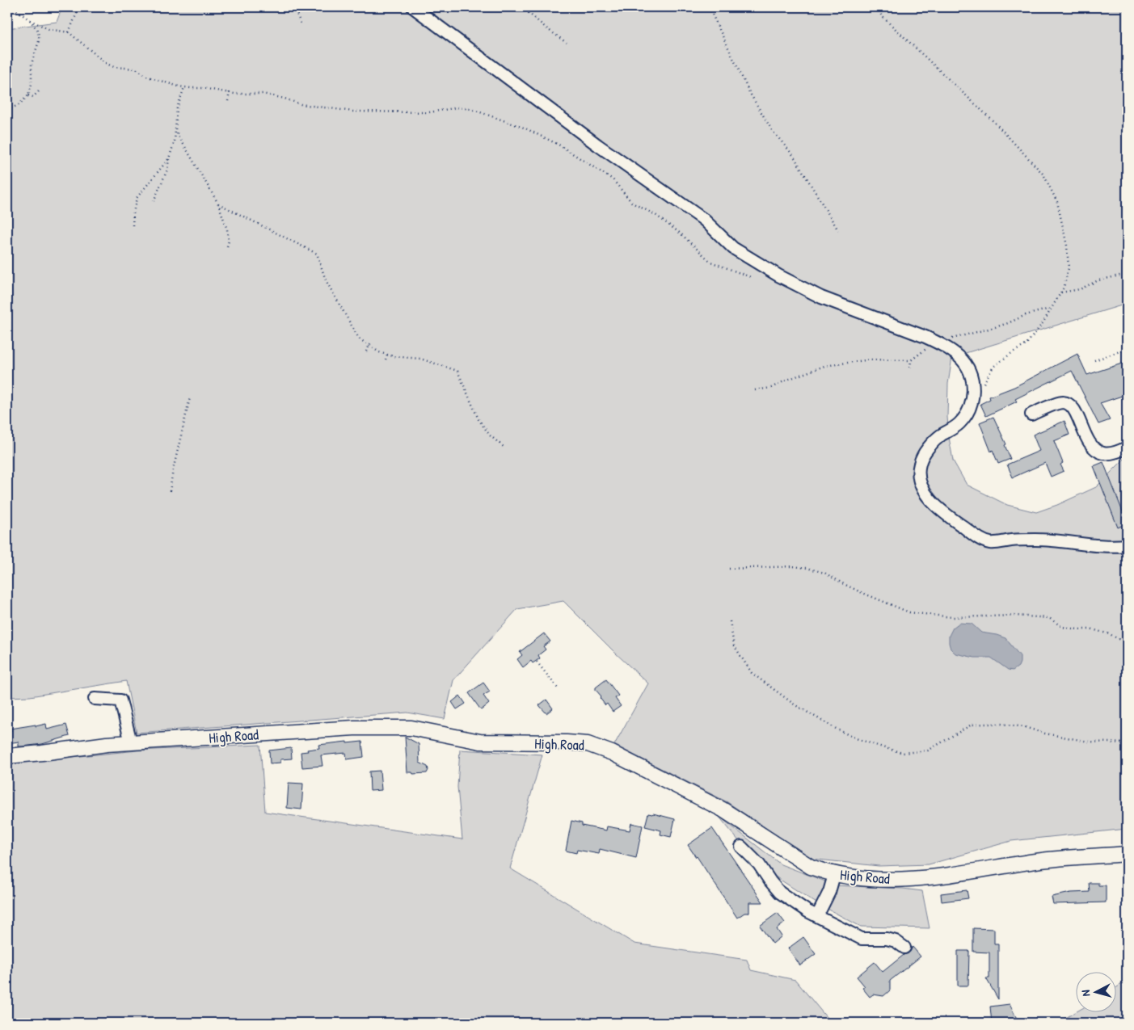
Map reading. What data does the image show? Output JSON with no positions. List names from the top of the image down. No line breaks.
{"streets":{"main road":["High Road"]},"north":"left"}
